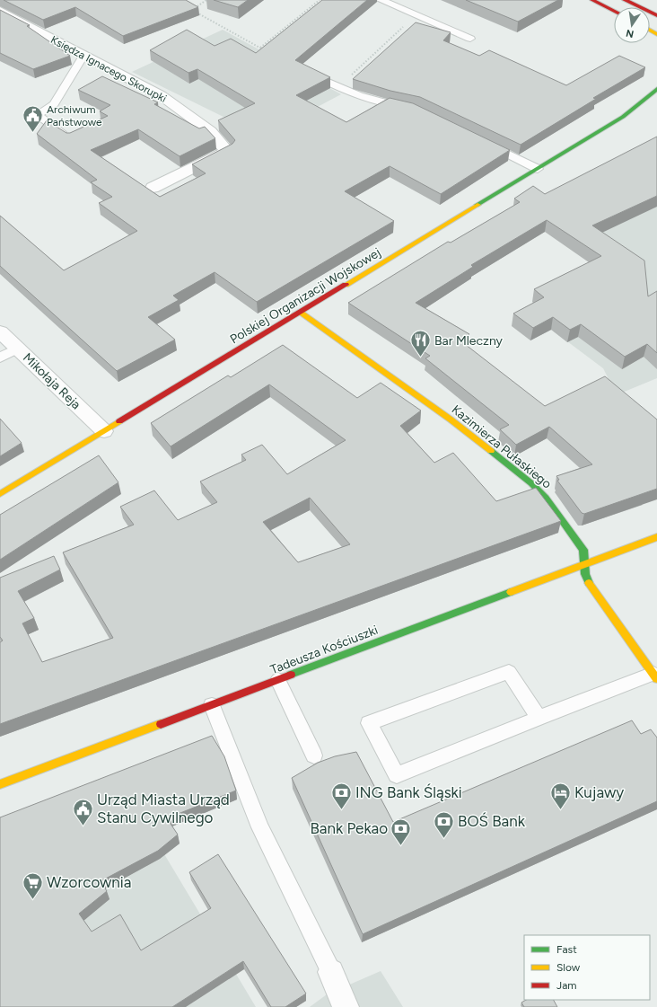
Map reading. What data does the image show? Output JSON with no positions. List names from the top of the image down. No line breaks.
{"streets":{"street":["Księdza Ignacego Skorupki","Polskiej Organizacji Wojskowej","Mikołaja Reja","Kazimierza Pułaskiego","Tadeusza Kościuszki"]},"crossings":[["Polskiej Organizacji Wojskowej","Mikołaja Reja"],["Polskiej Organizacji Wojskowej","Kazimierza Pułaskiego"],["Kazimierza Pułaskiego","Tadeusza Kościuszki"]],"places":{"public building":["Archiwum Państwowe","Urząd Miasta Urząd Stanu Cywilnego"],"restaurant":["Bar Mleczny"],"bank":["ING Bank Śląski","BOŚ Bank","Bank Pekao"],"hotel":["Kujawy"],"supermarket":["Wzorcownia"]},"legend":["Fast","Slow","Jam"],"north":"bottom"}
